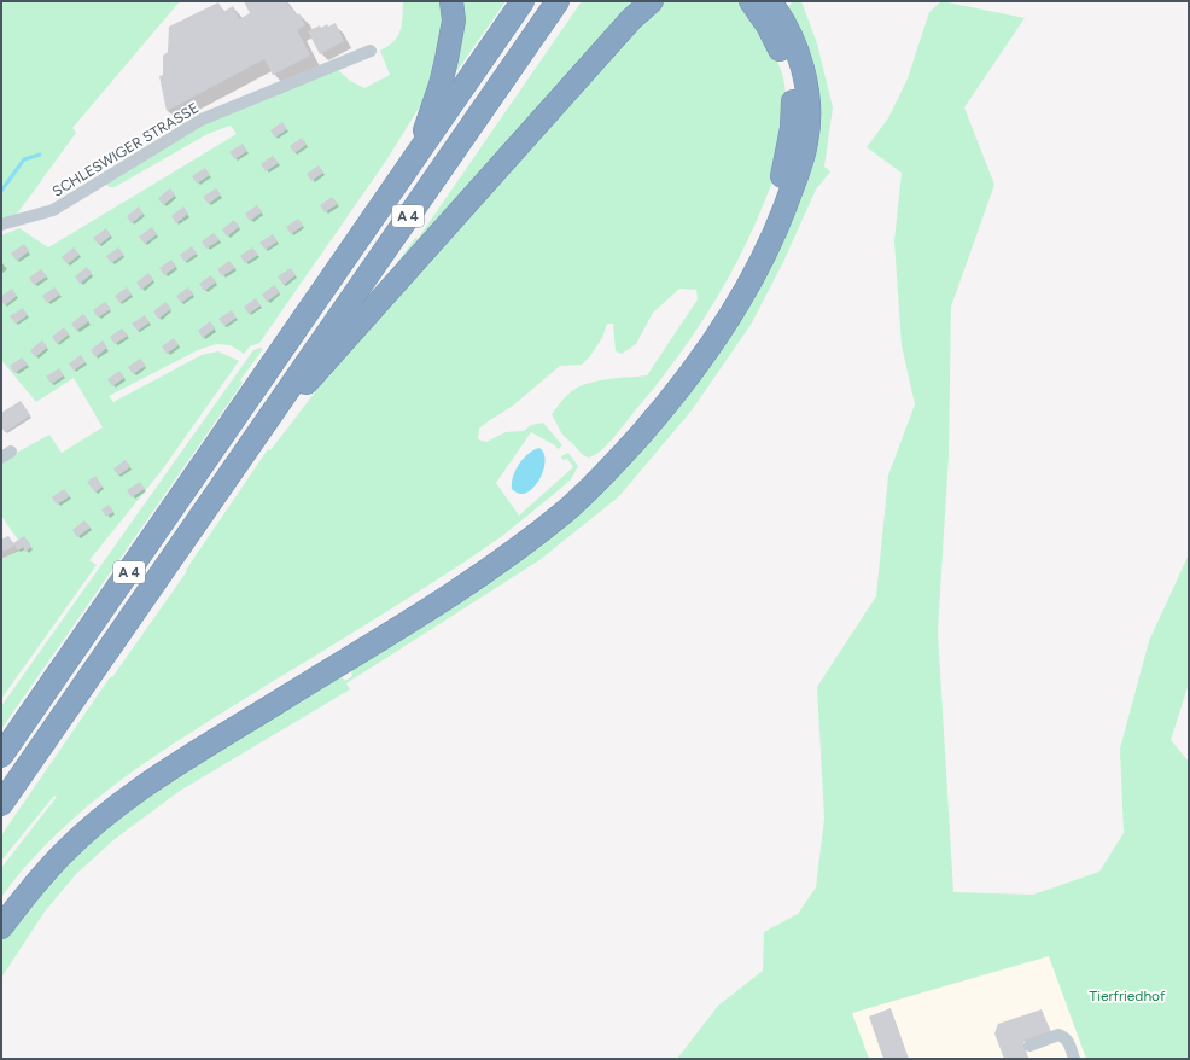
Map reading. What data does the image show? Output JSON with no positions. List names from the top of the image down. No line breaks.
{"streets":{"highway":["A 4"],"street":["SCHLESWIGER STRASSE"]},"parks":["Tierfriedhof"]}
